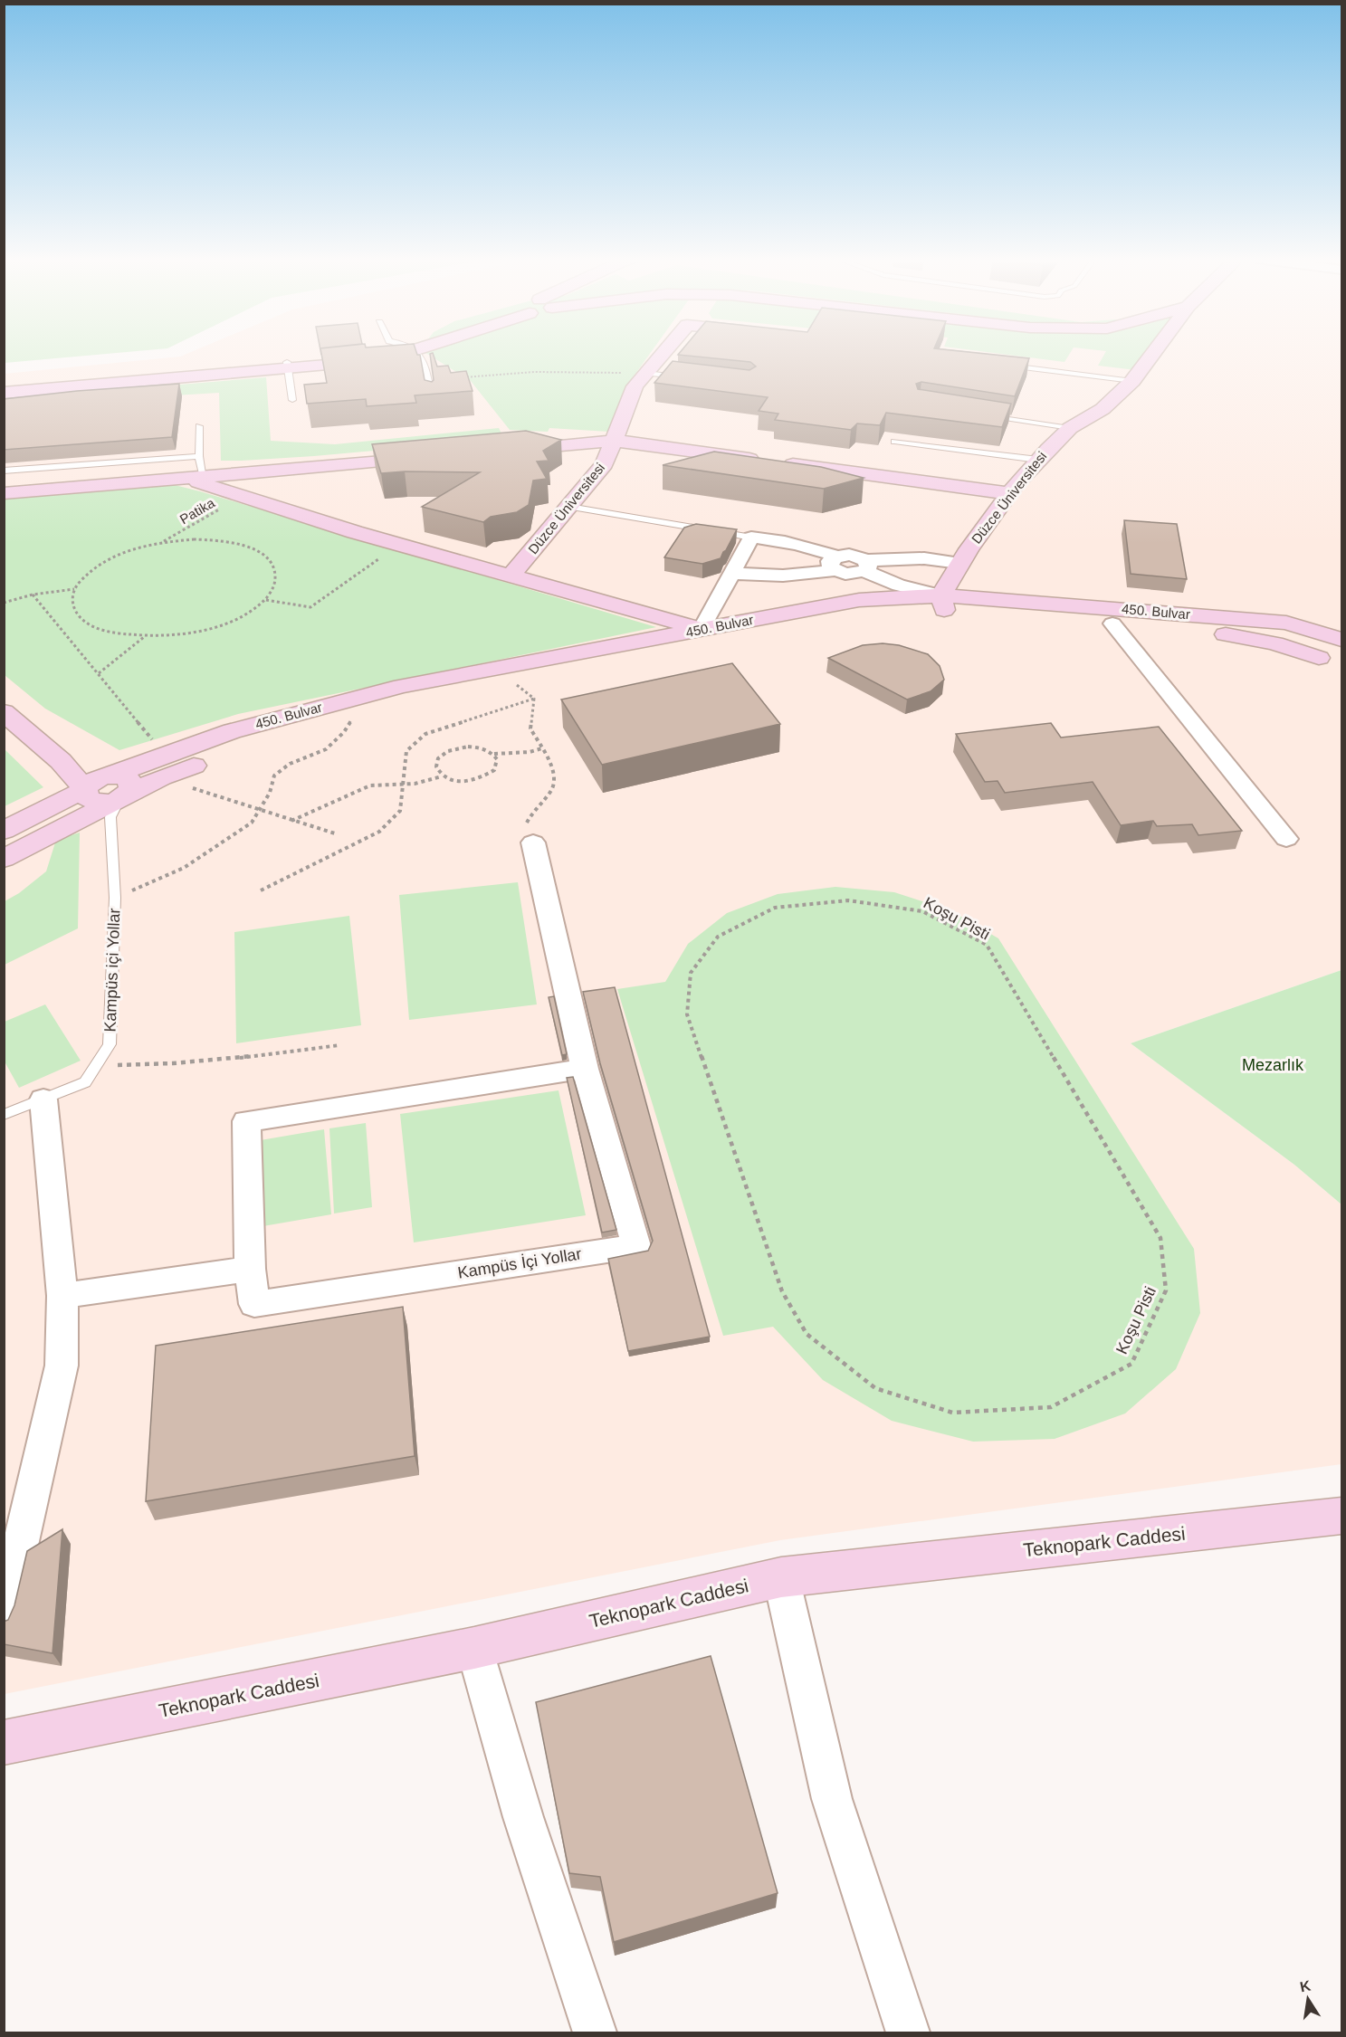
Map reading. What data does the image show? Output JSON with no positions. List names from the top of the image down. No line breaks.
{"streets":{"street":["Düzce Üniversitesi","450. Bulvar","Kampüs İçi Yollar","Teknopark Caddesi"],"lane":["Kampüs içi Yollar"],"path":["Patika","Koşu Pisti"]},"crossings":[["Düzce Üniversitesi","450. Bulvar"],["450. Bulvar","Kampüs içi Yollar"]],"parks":["Mezarlık"],"north":"top"}
